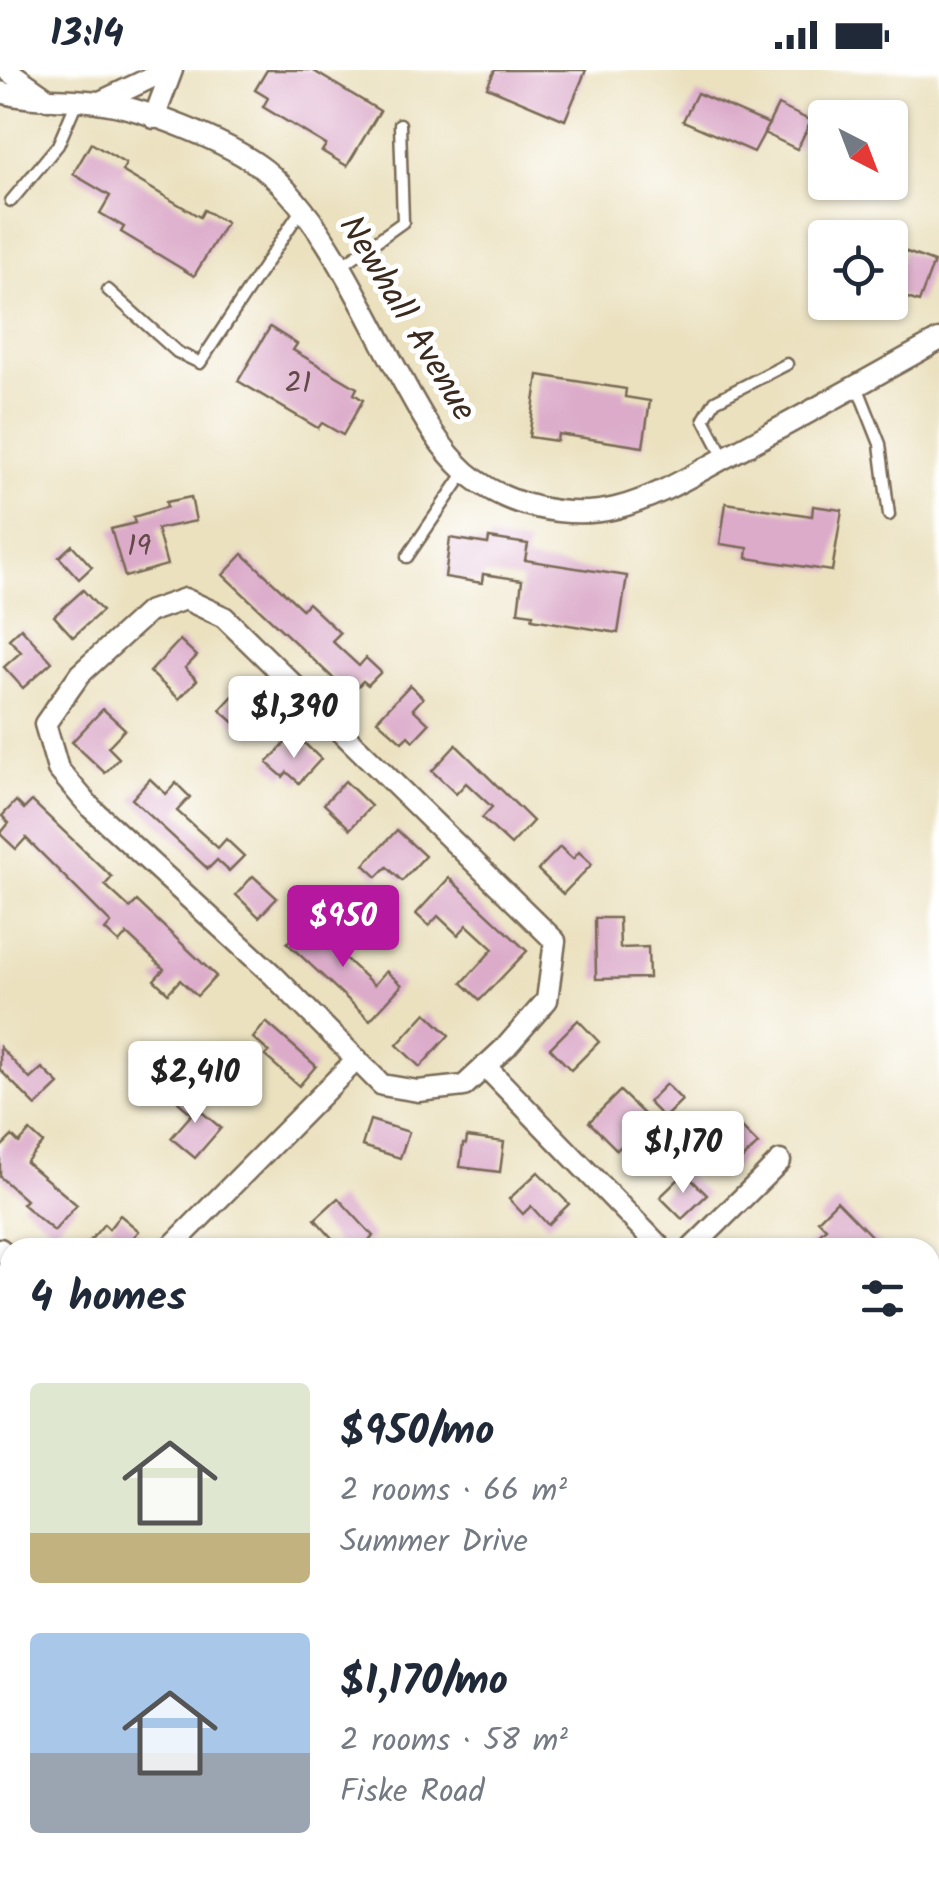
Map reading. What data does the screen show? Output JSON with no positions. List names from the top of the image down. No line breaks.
{"streets":{"street":["Newhall Avenue"]},"house_numbers":["21","19"],"north":"bottom right","page":{"status":"13:14","price":["$1,390","$950","$2,410","$1,170"],"heading":"4 homes","list":[{"name":"$950/mo","note":"2 rooms · 66 m² · Summer Drive"},{"name":"$1,170/mo","note":"2 rooms · 58 m² · Fiske Road"}]}}
